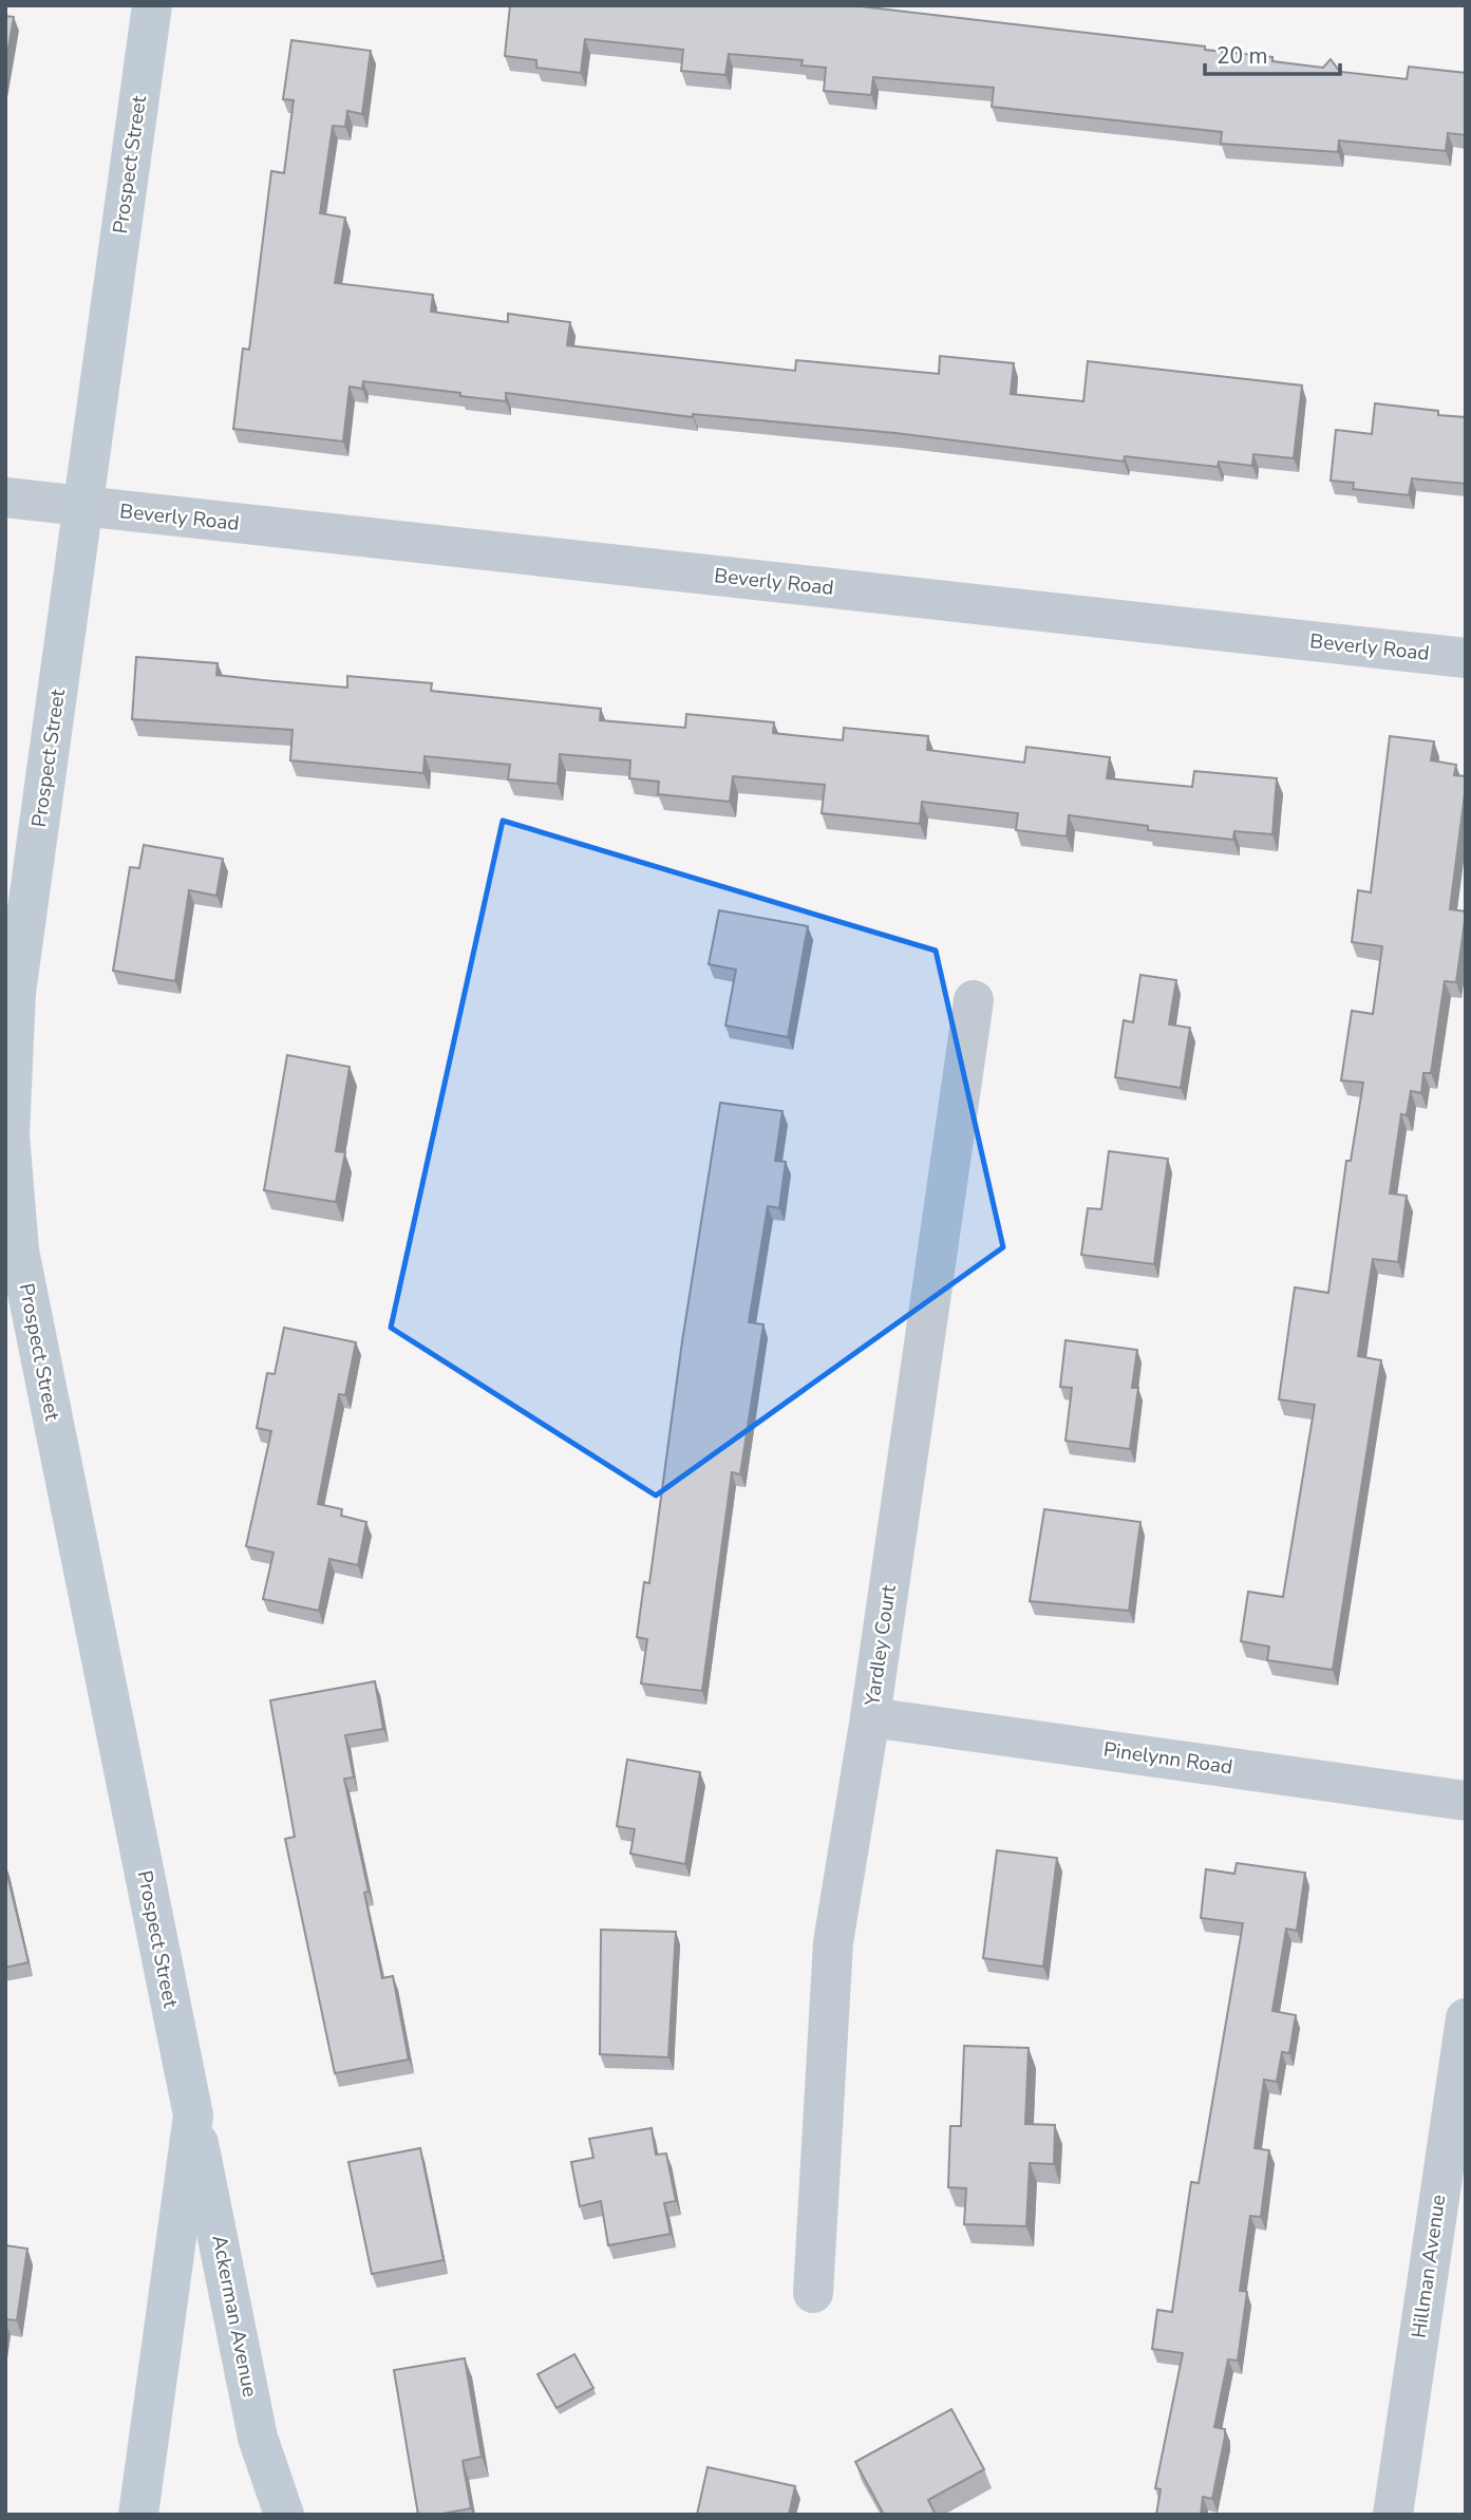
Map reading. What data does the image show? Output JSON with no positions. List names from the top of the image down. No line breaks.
{"streets":{"main road":["Prospect Street","Ackerman Avenue"],"street":["Beverly Road","Yardley Court","Pinelynn Road","Hillman Avenue"]},"crossings":[["Prospect Street","Beverly Road"],["Prospect Street","Ackerman Avenue"],["Yardley Court","Pinelynn Road"]],"scale_bar":"20 m"}
